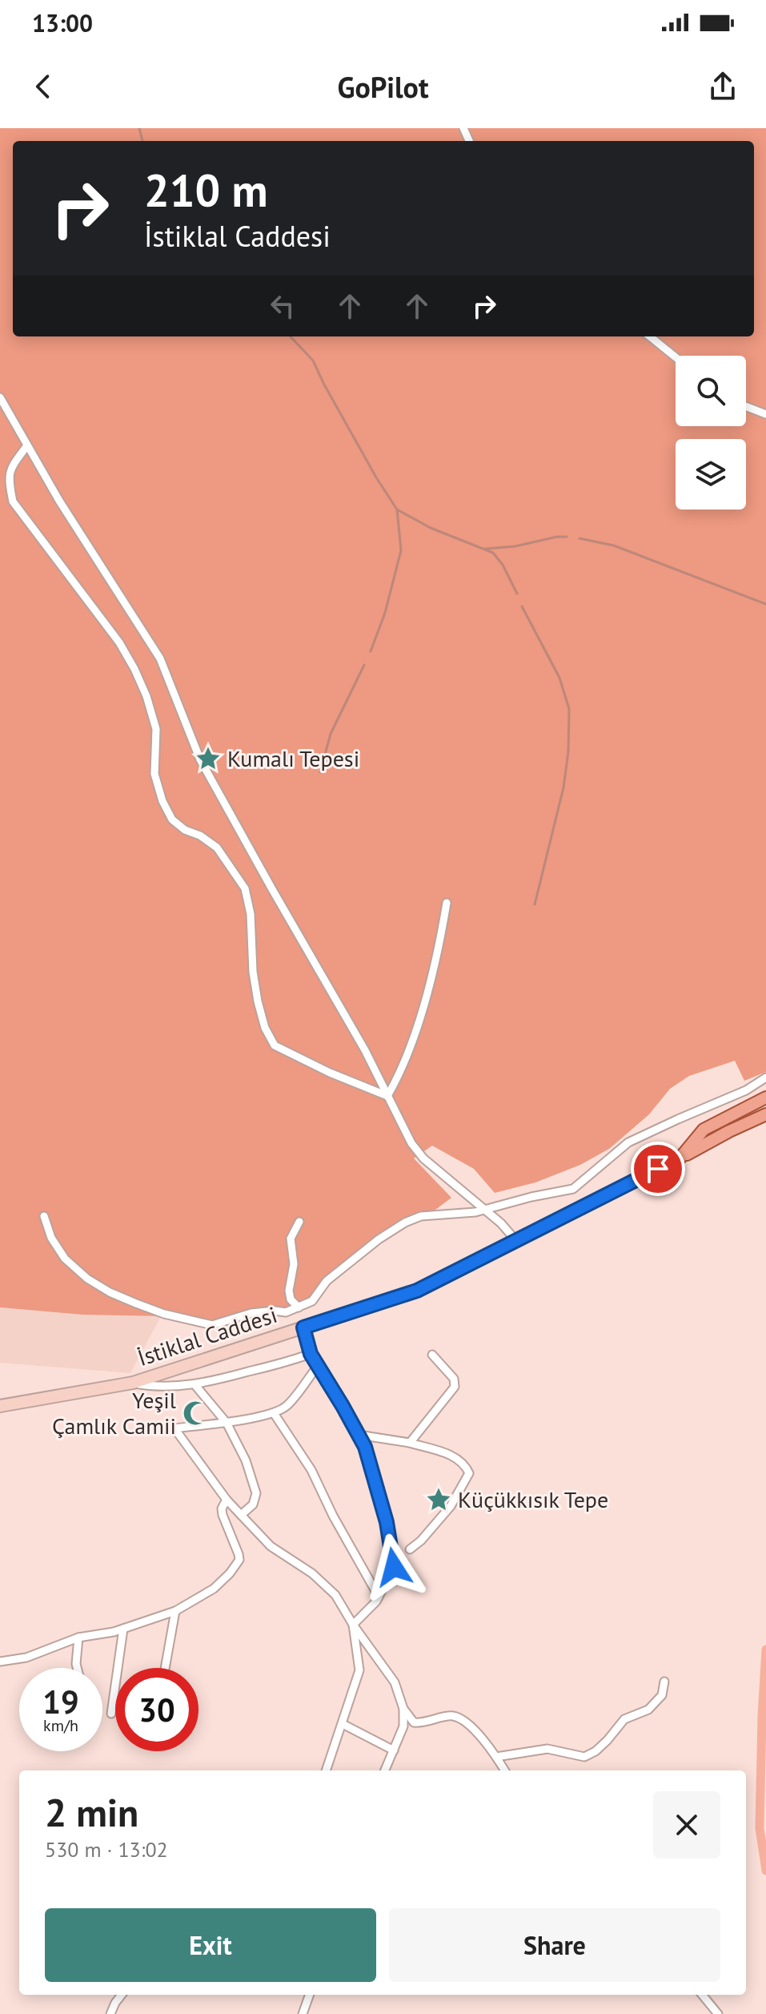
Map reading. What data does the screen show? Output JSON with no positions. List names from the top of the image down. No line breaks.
{"streets":{"main road":["İstiklal Caddesi"]},"places":{"place":["Kumalı Tepesi","Küçükkısık Tepe"],"mosque":["Yeşil Çamlık Camii"]},"page":{"status":"13:00","header":"GoPilot","turn":["210 m","İstiklal Caddesi"],"speed":"19 km/h","limit":"30","heading":["2 min","530 m · 13:02"],"buttons":["Exit","Share"]}}
